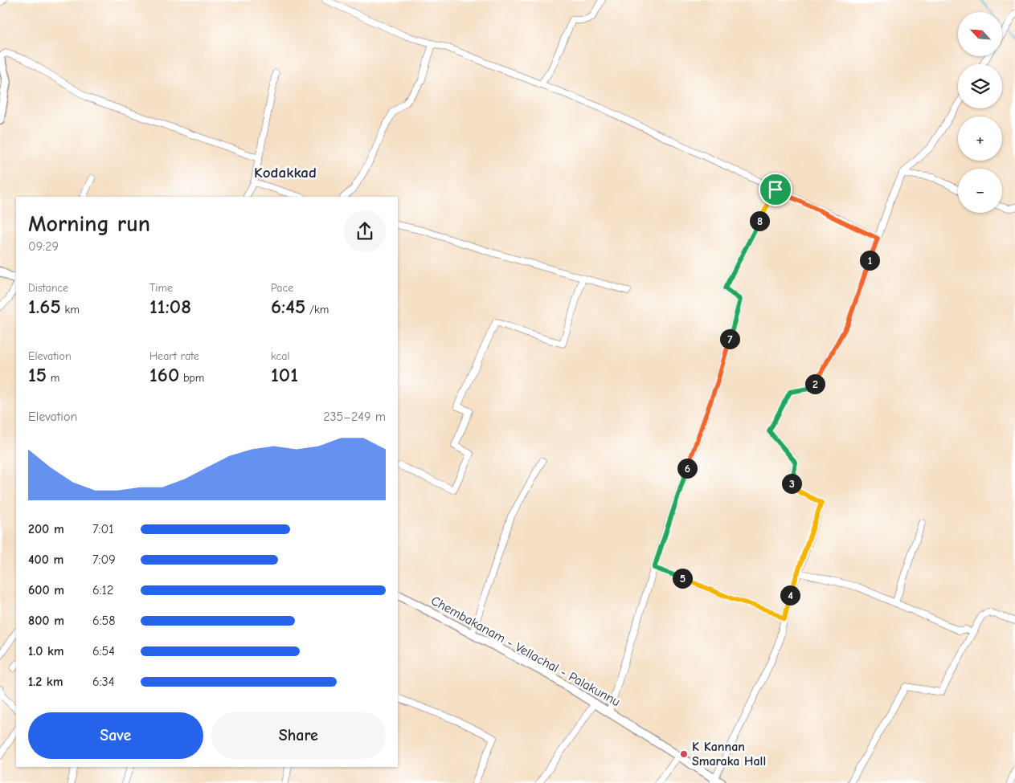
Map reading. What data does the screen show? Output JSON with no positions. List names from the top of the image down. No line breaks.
{"streets":{"main road":["Chembakanam - Vellachal - Palakunnu"]},"districts":["Kodakkad"],"places":["K Kannan Smaraka Hall"],"north":"top left","page":{"map_buttons":["+","−"],"heading":["Morning run","09:29"],"pins":["8","1","7","2","6","3","5","4"],"stats":[["Distance","1.65 km"],["Time","11:08"],["Pace","6:45 /km"],["Elevation","15 m"],["Heart rate","160 bpm"],["kcal","101"]],"chart":["Elevation","235–249 m"],"list":[{"name":"200 m","note":"7:01"},{"name":"400 m","note":"7:09"},{"name":"600 m","note":"6:12"},{"name":"800 m","note":"6:58"},{"name":"1.0 km","note":"6:54"},{"name":"1.2 km","note":"6:34"}],"buttons":["Save","Share"]}}
